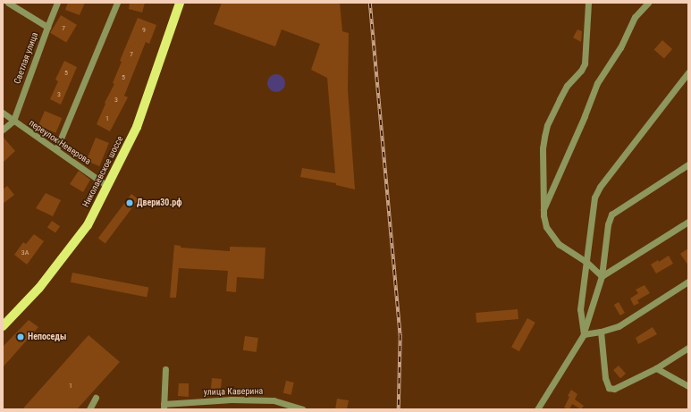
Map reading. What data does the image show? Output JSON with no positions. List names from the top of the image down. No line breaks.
{"streets":{"main road":["Николаевское шоссе"],"street":["Светлая улица","переулок Неверова","улица Каверина"]},"crossings":[["Светлая улица","переулок Неверова"],["переулок Неверова","Николаевское шоссе"]],"places":["Двери30.рф","Непоседы"],"house_numbers":["7","9","7","5","5","3","3","1","3А","1"]}
